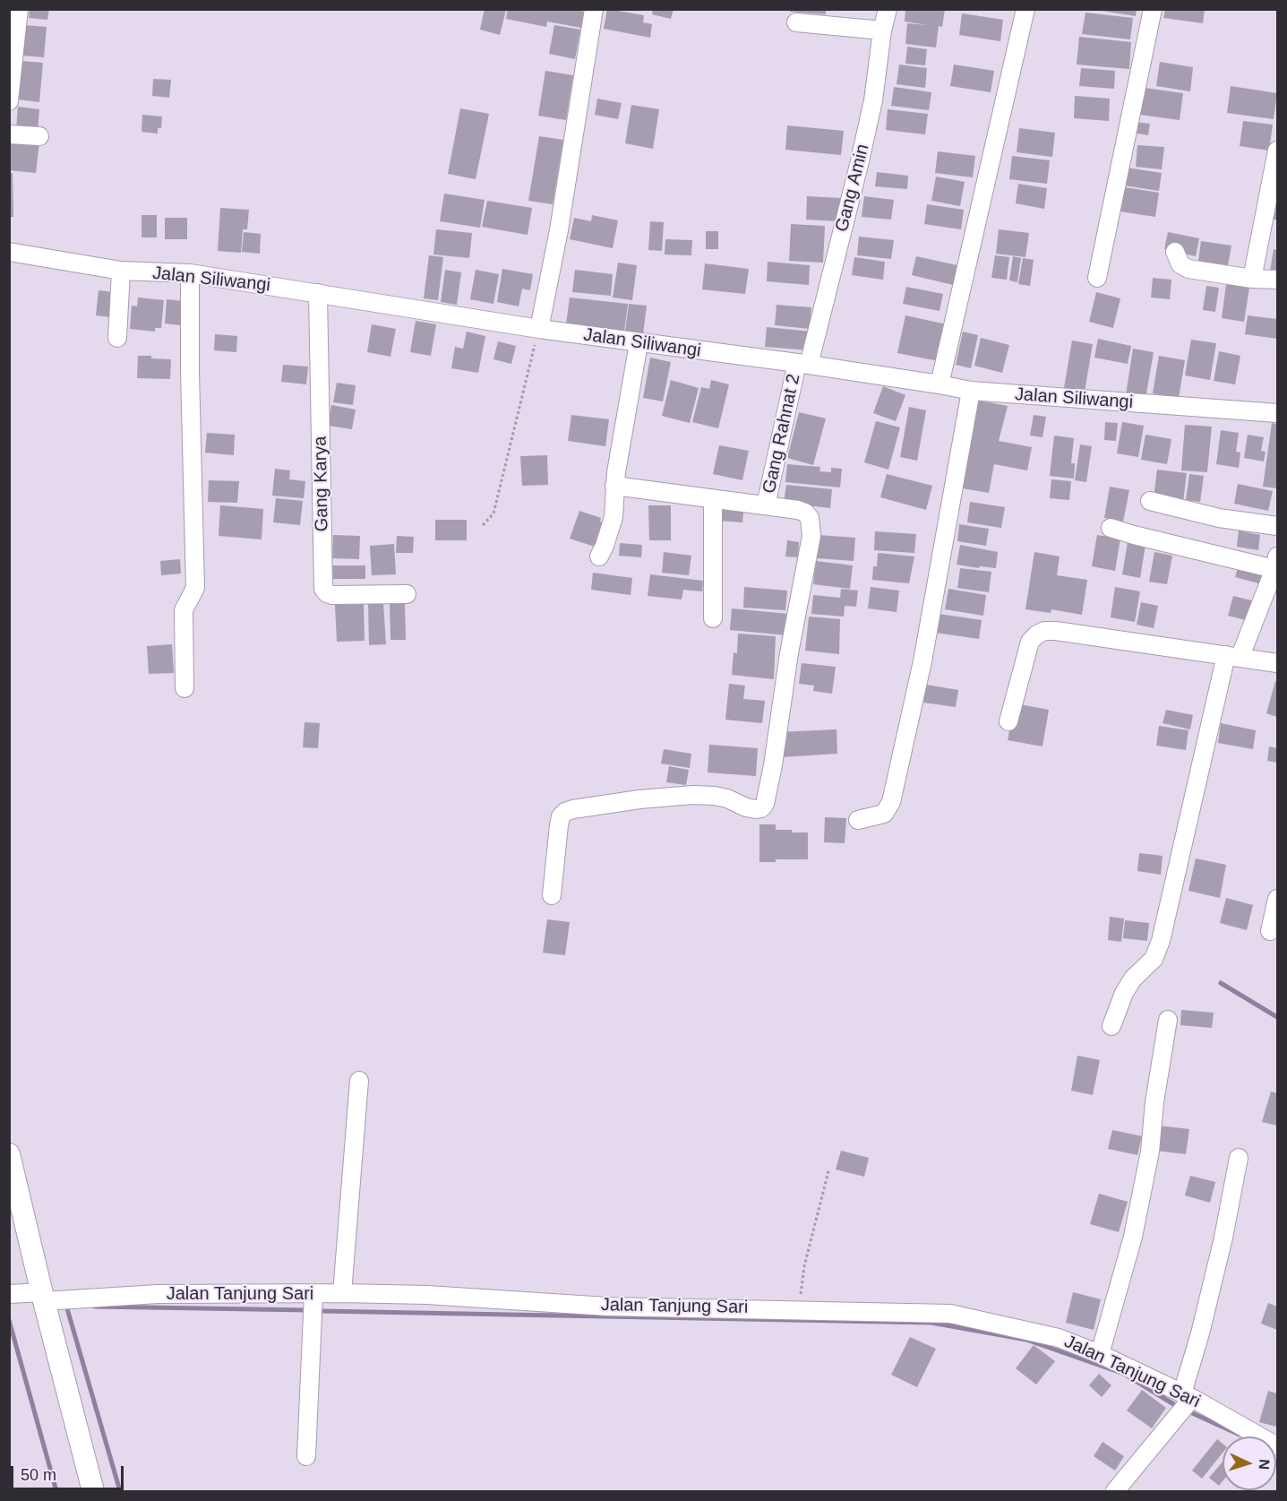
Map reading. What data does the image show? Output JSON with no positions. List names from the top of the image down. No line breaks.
{"streets":{"street":["Gang Amin","Jalan Siliwangi","Gang Rahnat 2","Gang Karya","Jalan Tanjung Sari"]},"crossings":[["Gang Amin","Jalan Siliwangi"],["Gang Amin","Gang Rahnat 2"],["Jalan Siliwangi","Gang Rahnat 2"],["Jalan Siliwangi","Gang Karya"]],"scale_bar":"50 m","north":"right"}
